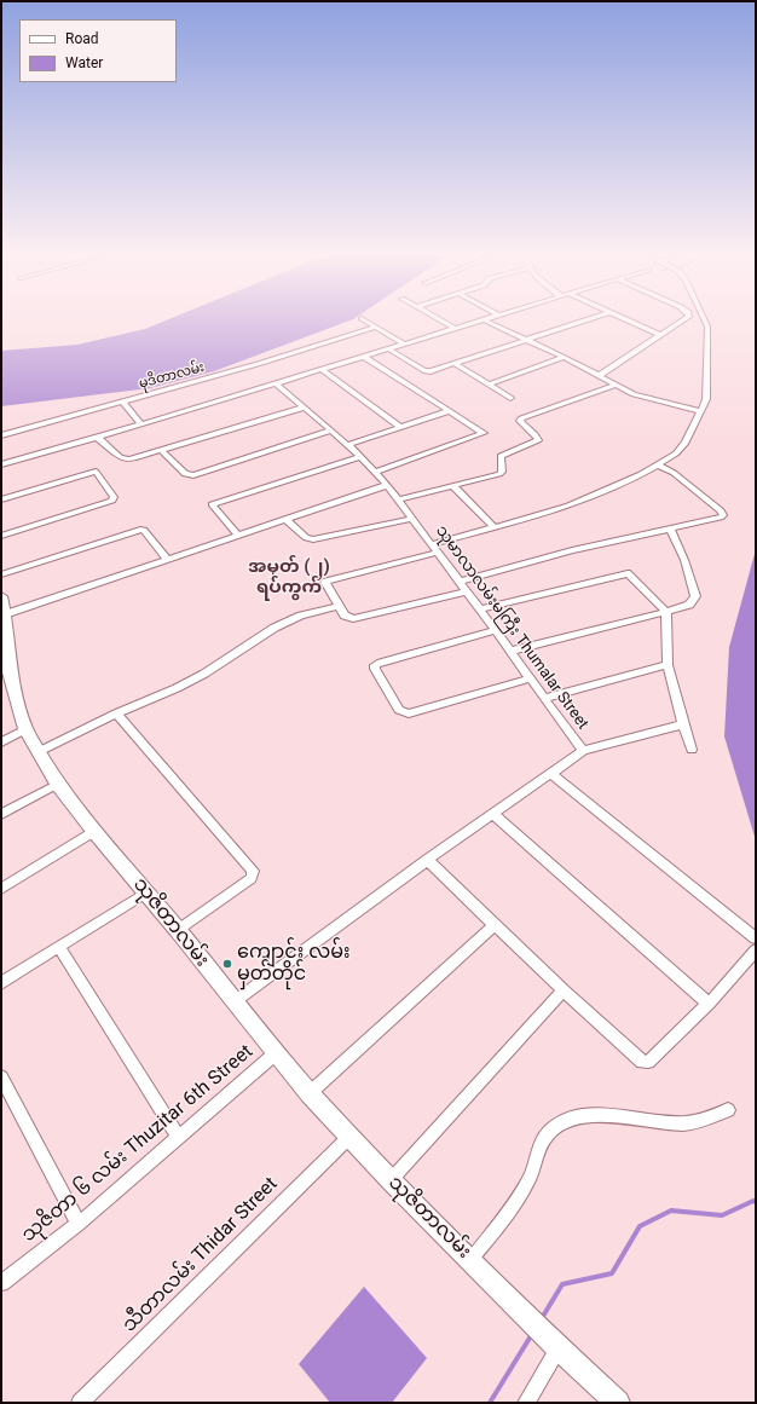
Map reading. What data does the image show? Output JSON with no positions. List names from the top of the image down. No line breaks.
{"streets":{"main road":["သုဇိတာလမ်း"],"street":["မုဒိတာလမ်း","သုမာလာလမ်းမကြီး Thumalar Street","သုဇိတာ ၆ လမ်း Thuzitar 6th Street","သီတာလမ်း Thidar Street"]},"crossings":[["သုမာလာလမ်းမကြီး Thumalar Street","သုဇိတာလမ်း"],["သုဇိတာလမ်း","သုဇိတာ ၆ လမ်း Thuzitar 6th Street"],["သုဇိတာလမ်း","သီတာလမ်း Thidar Street"]],"districts":["အမှတ် (၂) ရပ်ကွက်"],"places":["ကျောင်း လမ်း မှတ်တိုင်"],"legend":["Road","Water"]}
